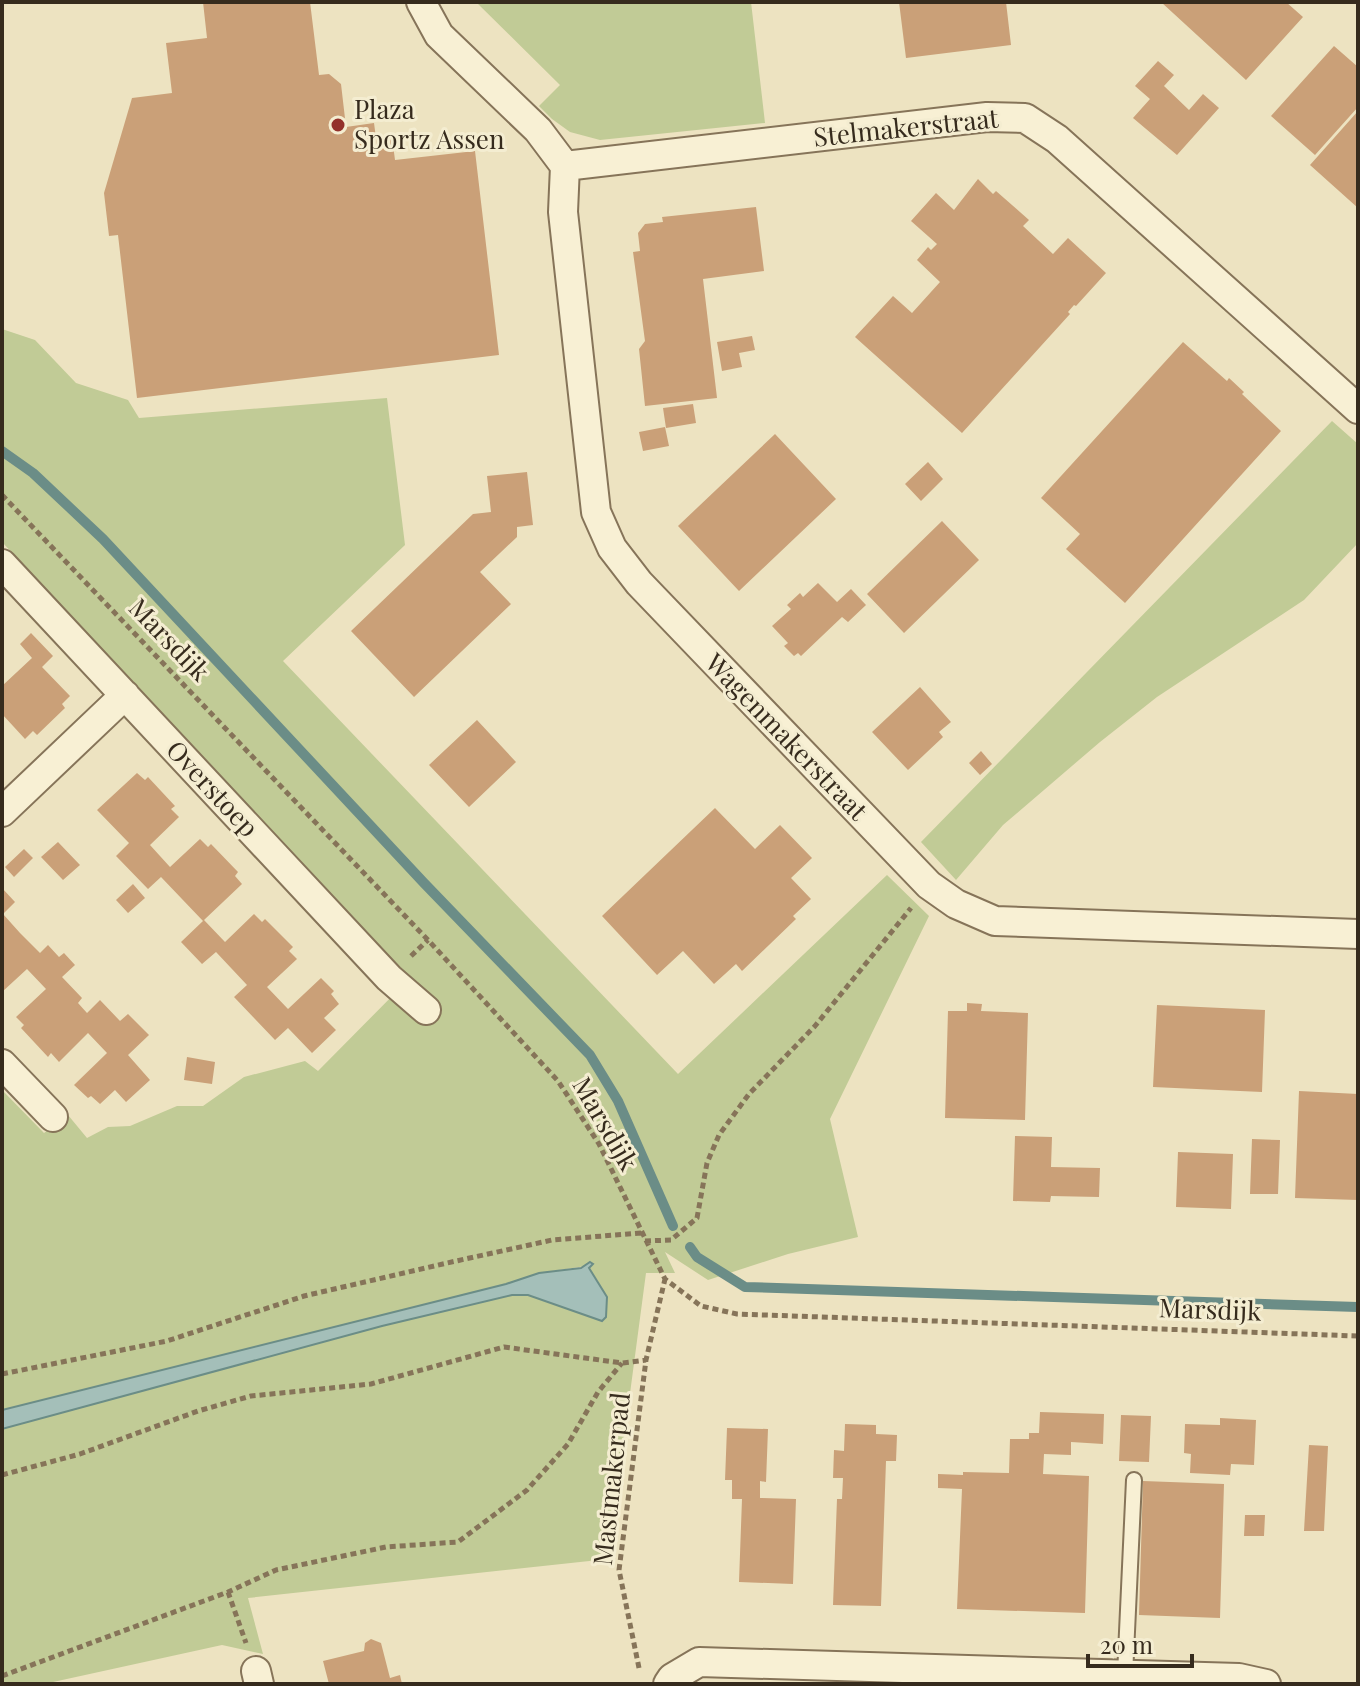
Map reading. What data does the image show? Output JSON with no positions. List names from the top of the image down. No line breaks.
{"streets":{"street":["Stelmakerstraat","Wagenmakerstraat","Overstoep"],"path":["Marsdijk","Mastmakerpad"]},"crossings":[["Stelmakerstraat","Wagenmakerstraat"],["Marsdijk","Mastmakerpad"]],"places":["Plaza Sportz Assen"],"scale_bar":"20 m"}
